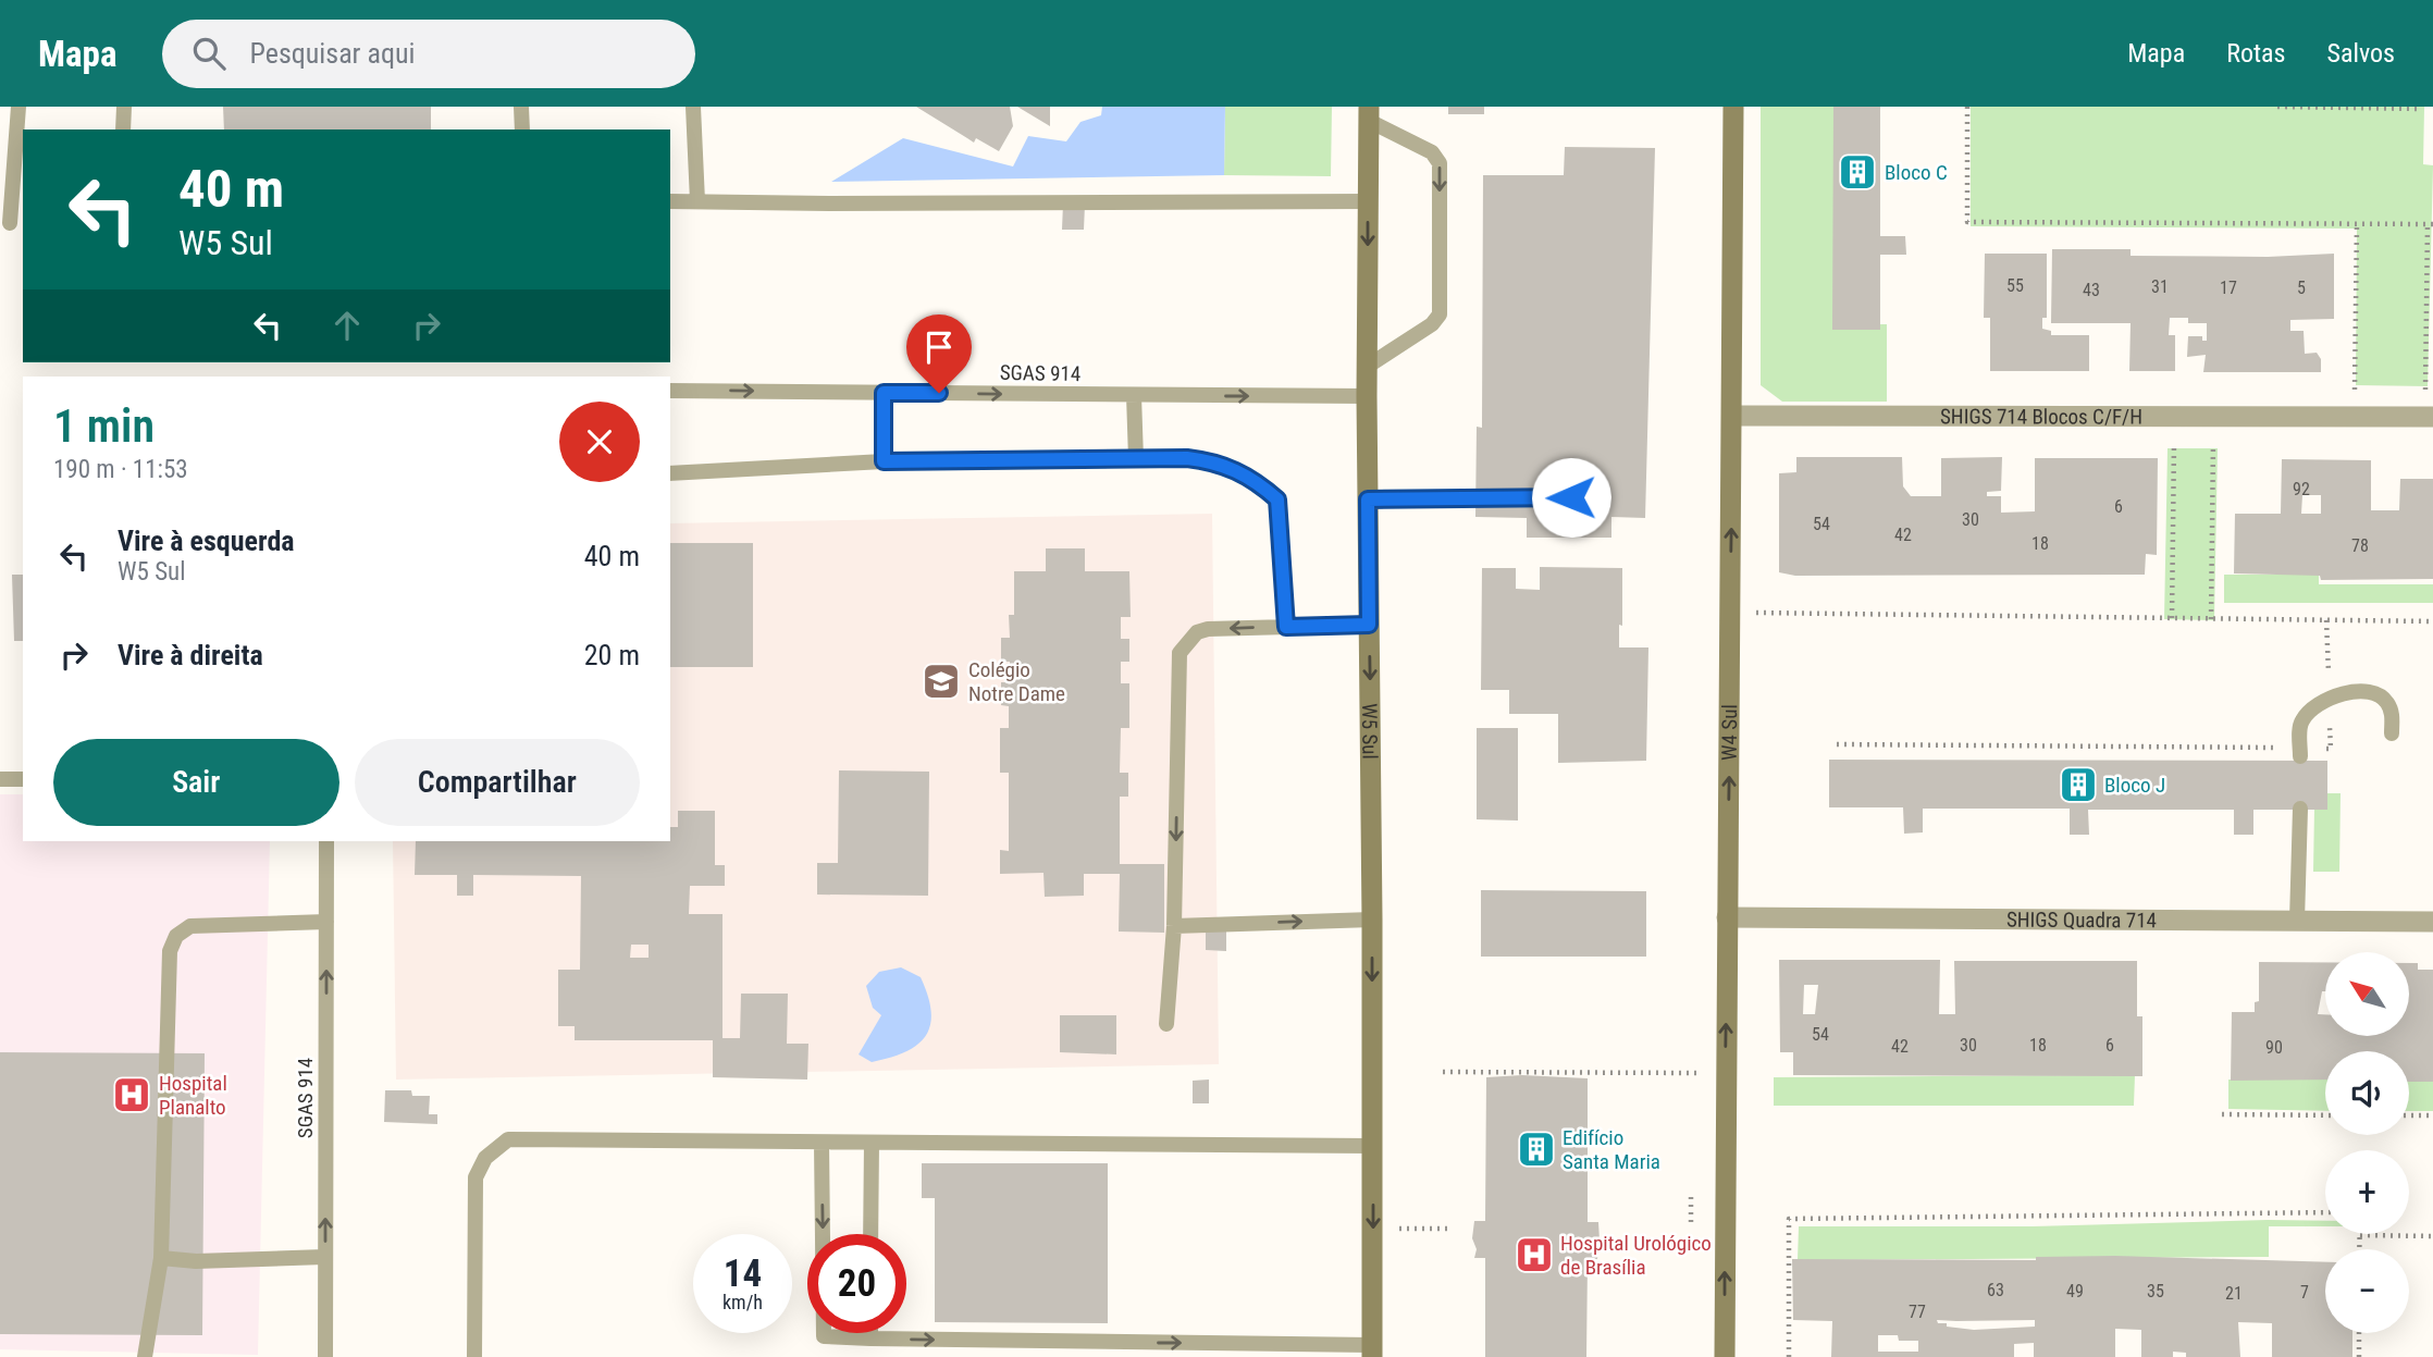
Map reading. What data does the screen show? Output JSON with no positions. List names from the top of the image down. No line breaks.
{"streets":{"main road":["W4 Sul","W5 Sul"],"street":["SHIGS 714 Blocos C/F/H","SHIGS Quadra 714"],"lane":["SGAS 914"]},"crossings":[["SGAS 914","W5 Sul"],["SHIGS 714 Blocos C/F/H","W4 Sul"],["W4 Sul","SHIGS Quadra 714"]],"one_way":["W4 Sul","W5 Sul"],"places":{"building":["Bloco C","Bloco J","Edifício Santa Maria"],"school or university":["Colégio Notre Dame"],"hospital":["Hospital Planalto","Hospital Urológico de Brasília"]},"house_numbers":["55","31","17","5","43","92","6","30","54","42","18","78","54","30","18","6","42","90","63","49","35","7","21","77"],"north":"top left","page":{"header":"Mapa","search":"Pesquisar aqui","nav":["Mapa","Rotas","Salvos"],"turn":["40 m","W5 Sul"],"heading":["1 min","190 m · 11:53"],"list":[{"name":"Vire à esquerda","note":"W5 Sul","value":"40 m"},{"name":"Vire à direita","value":"20 m"}],"buttons":["Sair","Compartilhar"],"map_buttons":["+","−"],"speed":"14 km/h","limit":"20"}}
